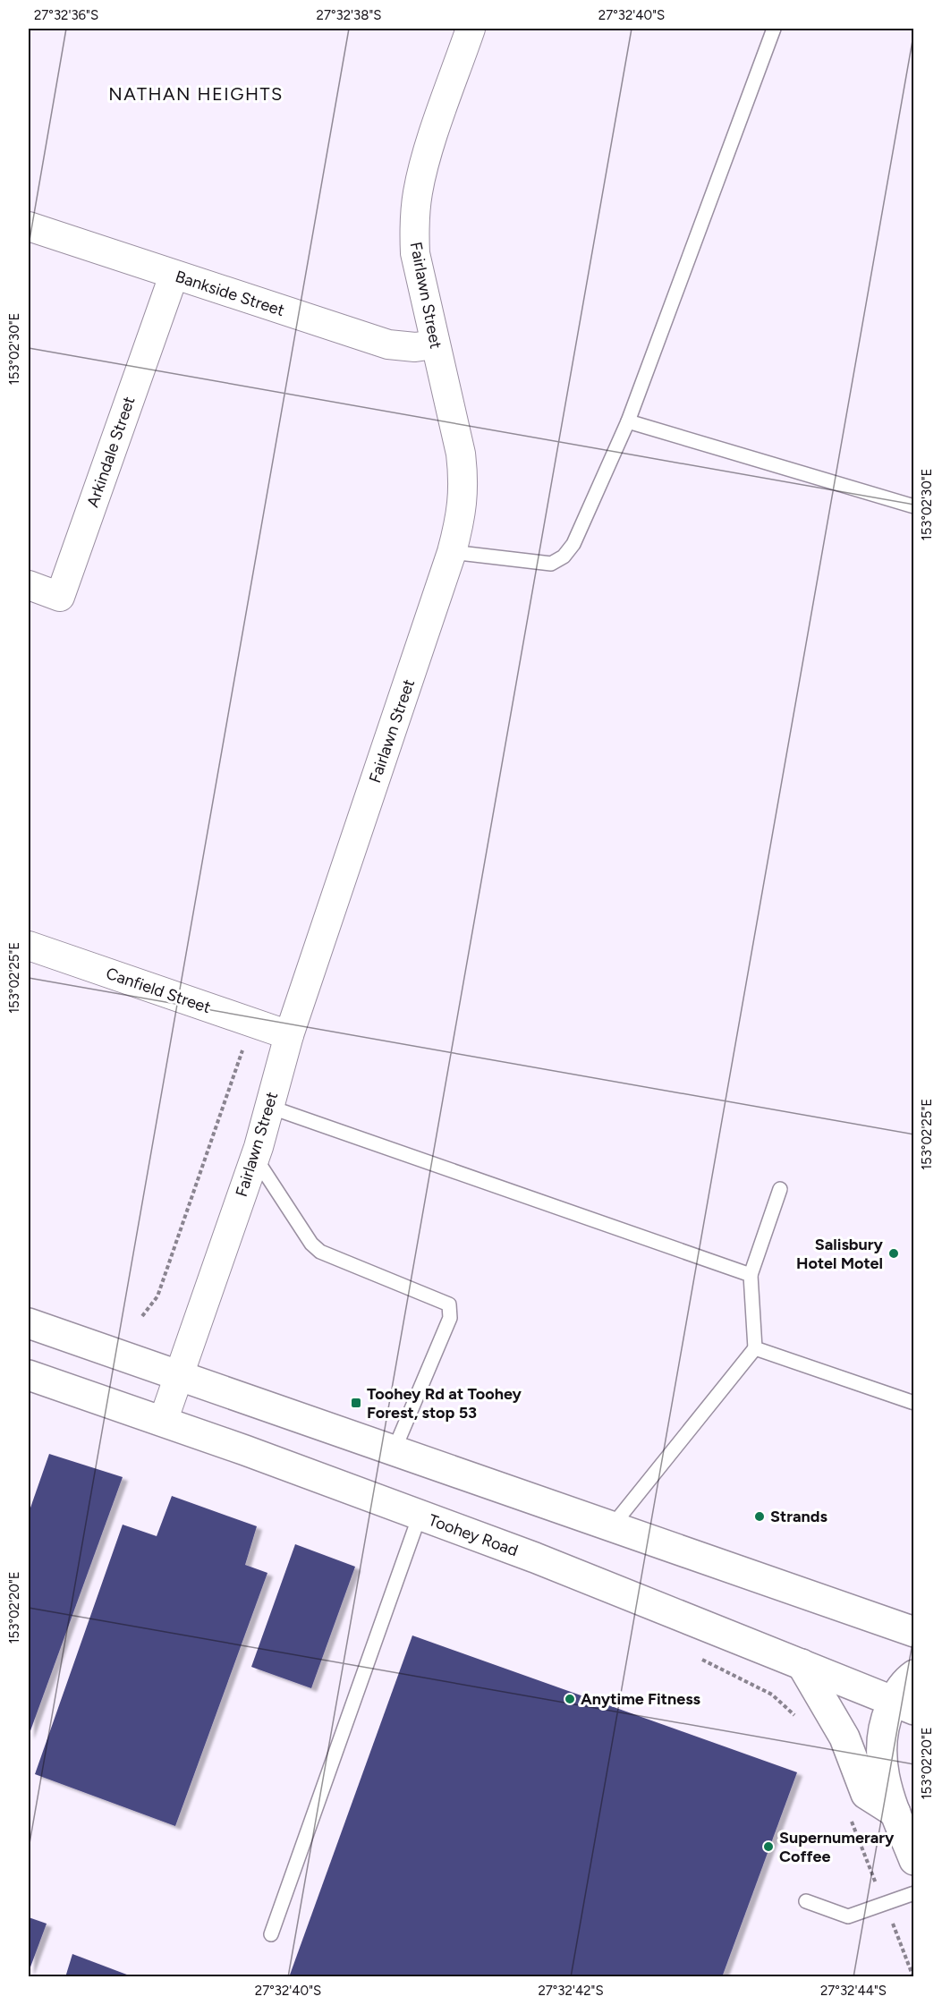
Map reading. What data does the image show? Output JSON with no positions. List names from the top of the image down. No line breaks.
{"streets":{"main road":["Toohey Road"],"street":["Bankside Street","Fairlawn Street","Arkindale Street","Canfield Street"]},"crossings":[["Bankside Street","Fairlawn Street"],["Bankside Street","Arkindale Street"],["Fairlawn Street","Canfield Street"],["Fairlawn Street","Toohey Road"]],"districts":["NATHAN HEIGHTS"],"places":{"other":["Salisbury Hotel Motel","Strands","Anytime Fitness","Supernumerary Coffee"],"transit":["Toohey Rd at Toohey Forest, stop 53"]},"coordinates":["27°32'36\"S","27°32'38\"S","27°32'40\"S","153°02'30\"E","153°02'25\"E","153°02'20\"E","27°32'42\"S","27°32'44\"S"]}
